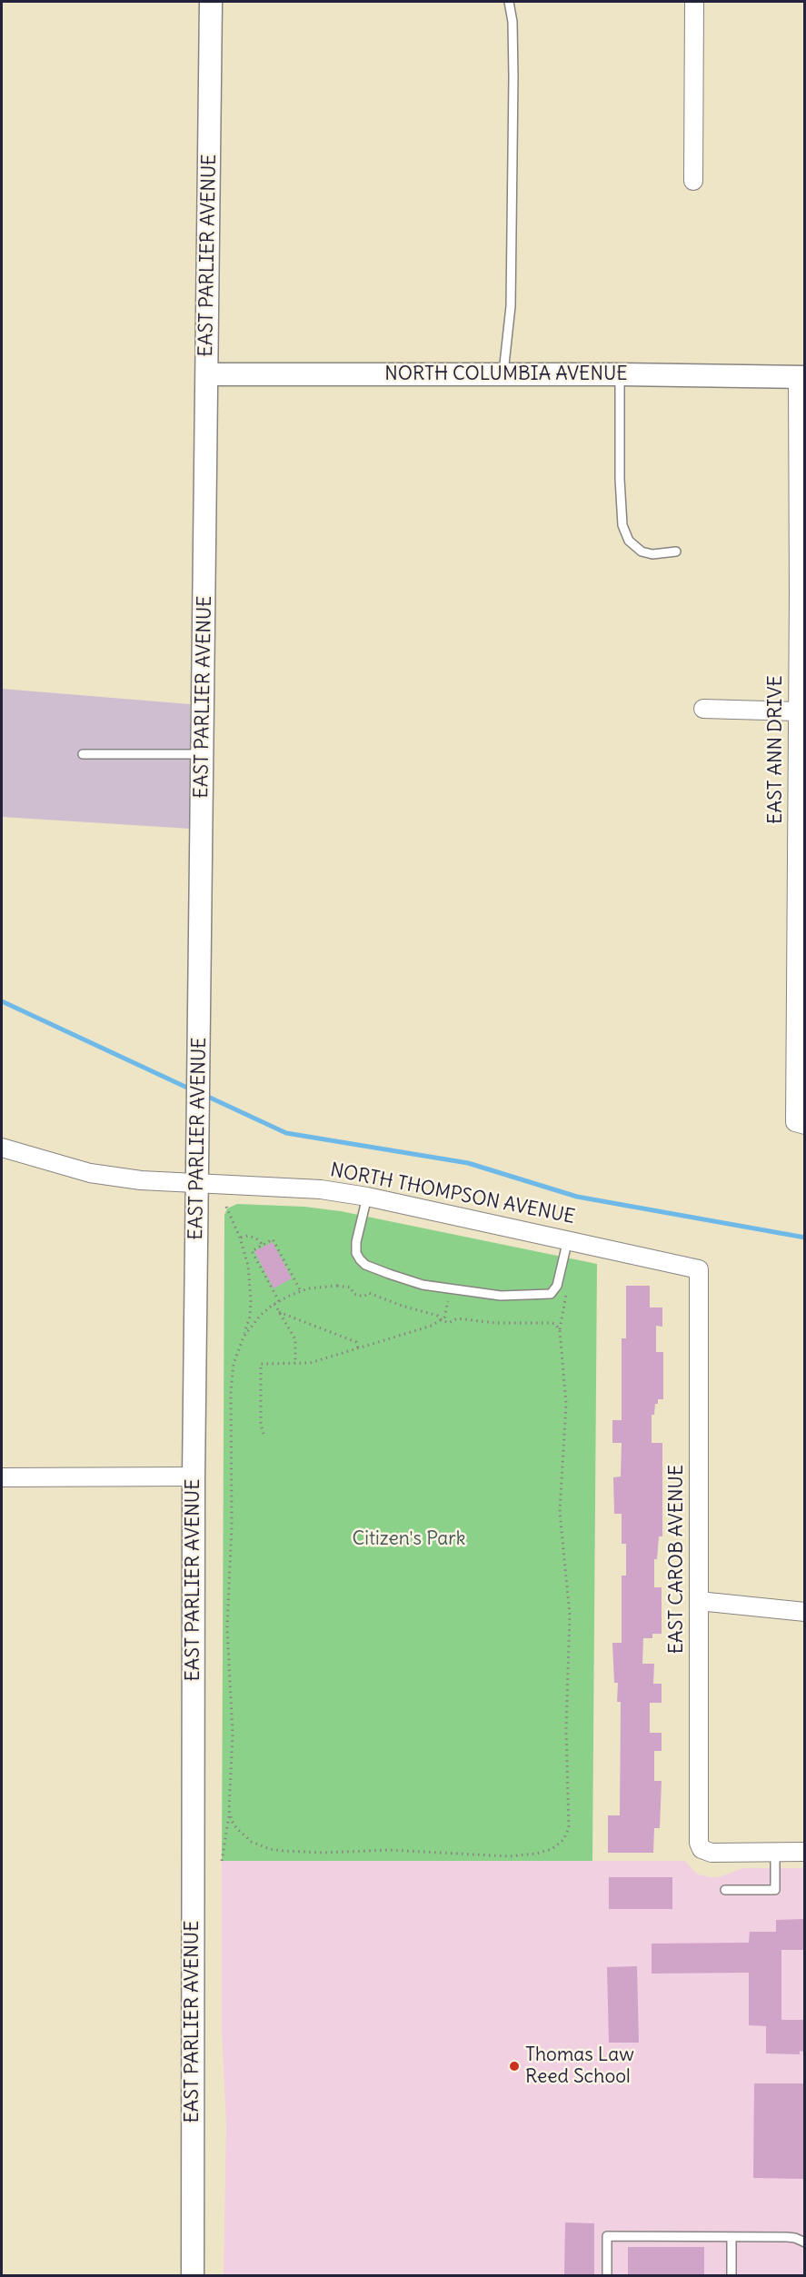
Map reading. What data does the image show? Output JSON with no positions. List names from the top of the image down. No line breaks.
{"streets":{"street":["EAST PARLIER AVENUE","NORTH COLUMBIA AVENUE","EAST ANN DRIVE","NORTH THOMPSON AVENUE","EAST CAROB AVENUE"]},"crossings":[["EAST PARLIER AVENUE","NORTH COLUMBIA AVENUE"],["EAST PARLIER AVENUE","NORTH THOMPSON AVENUE"],["NORTH COLUMBIA AVENUE","EAST ANN DRIVE"],["NORTH THOMPSON AVENUE","EAST CAROB AVENUE"]],"parks":["Citizen's Park"],"places":["Thomas Law Reed School"]}
